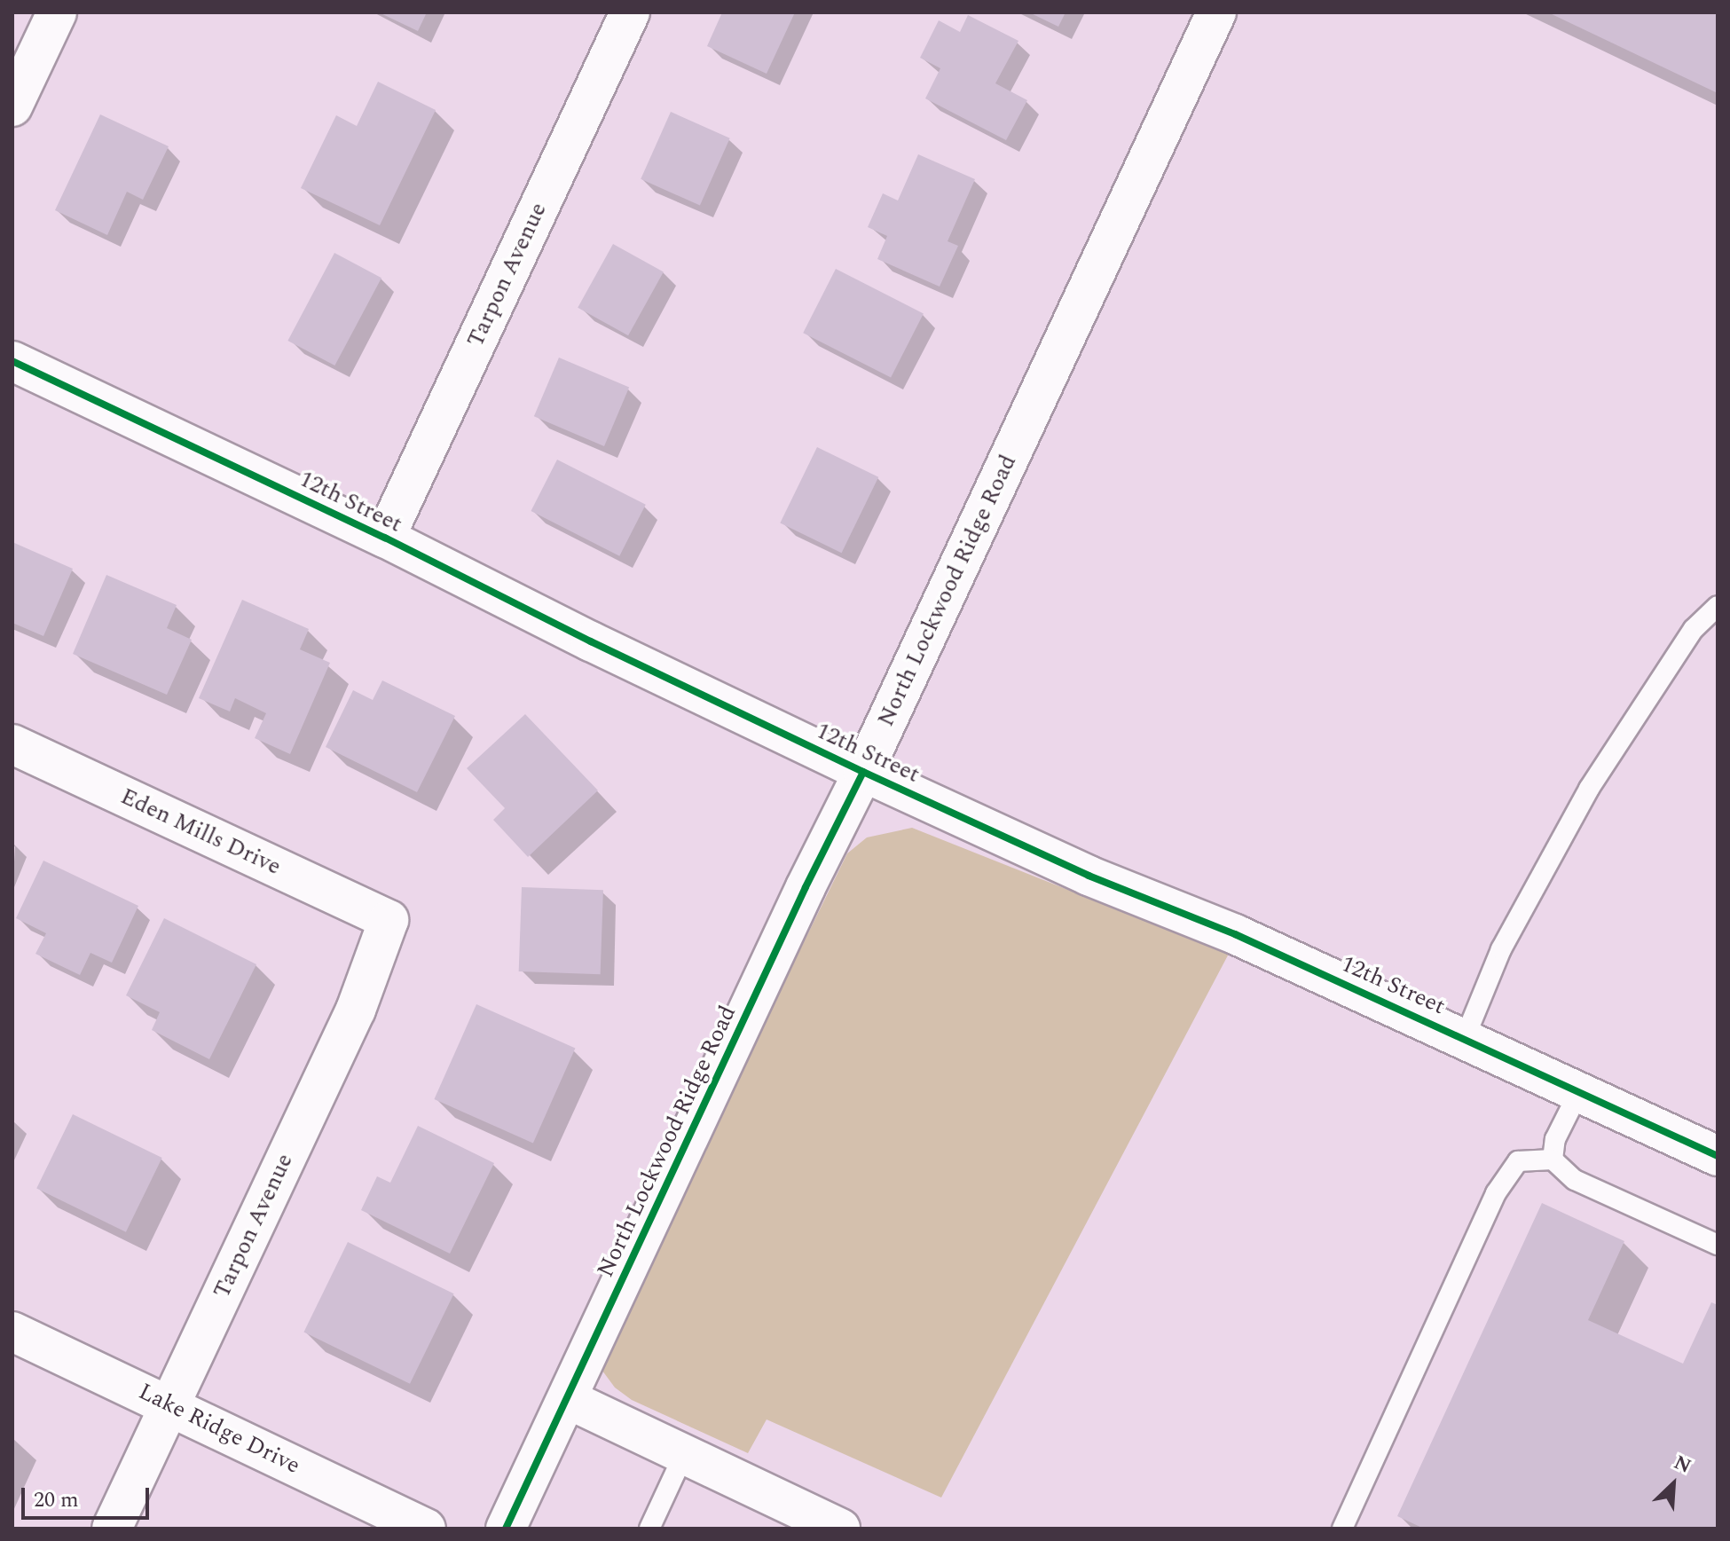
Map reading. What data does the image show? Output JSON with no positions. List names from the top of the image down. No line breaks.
{"streets":{"street":["Tarpon Avenue","12th Street","North Lockwood Ridge Road","Eden Mills Drive","Lake Ridge Drive"]},"crossings":[["Tarpon Avenue","12th Street"],["Tarpon Avenue","Eden Mills Drive"],["Tarpon Avenue","Lake Ridge Drive"],["12th Street","North Lockwood Ridge Road"]],"scale_bar":"20 m","north":"top right"}
